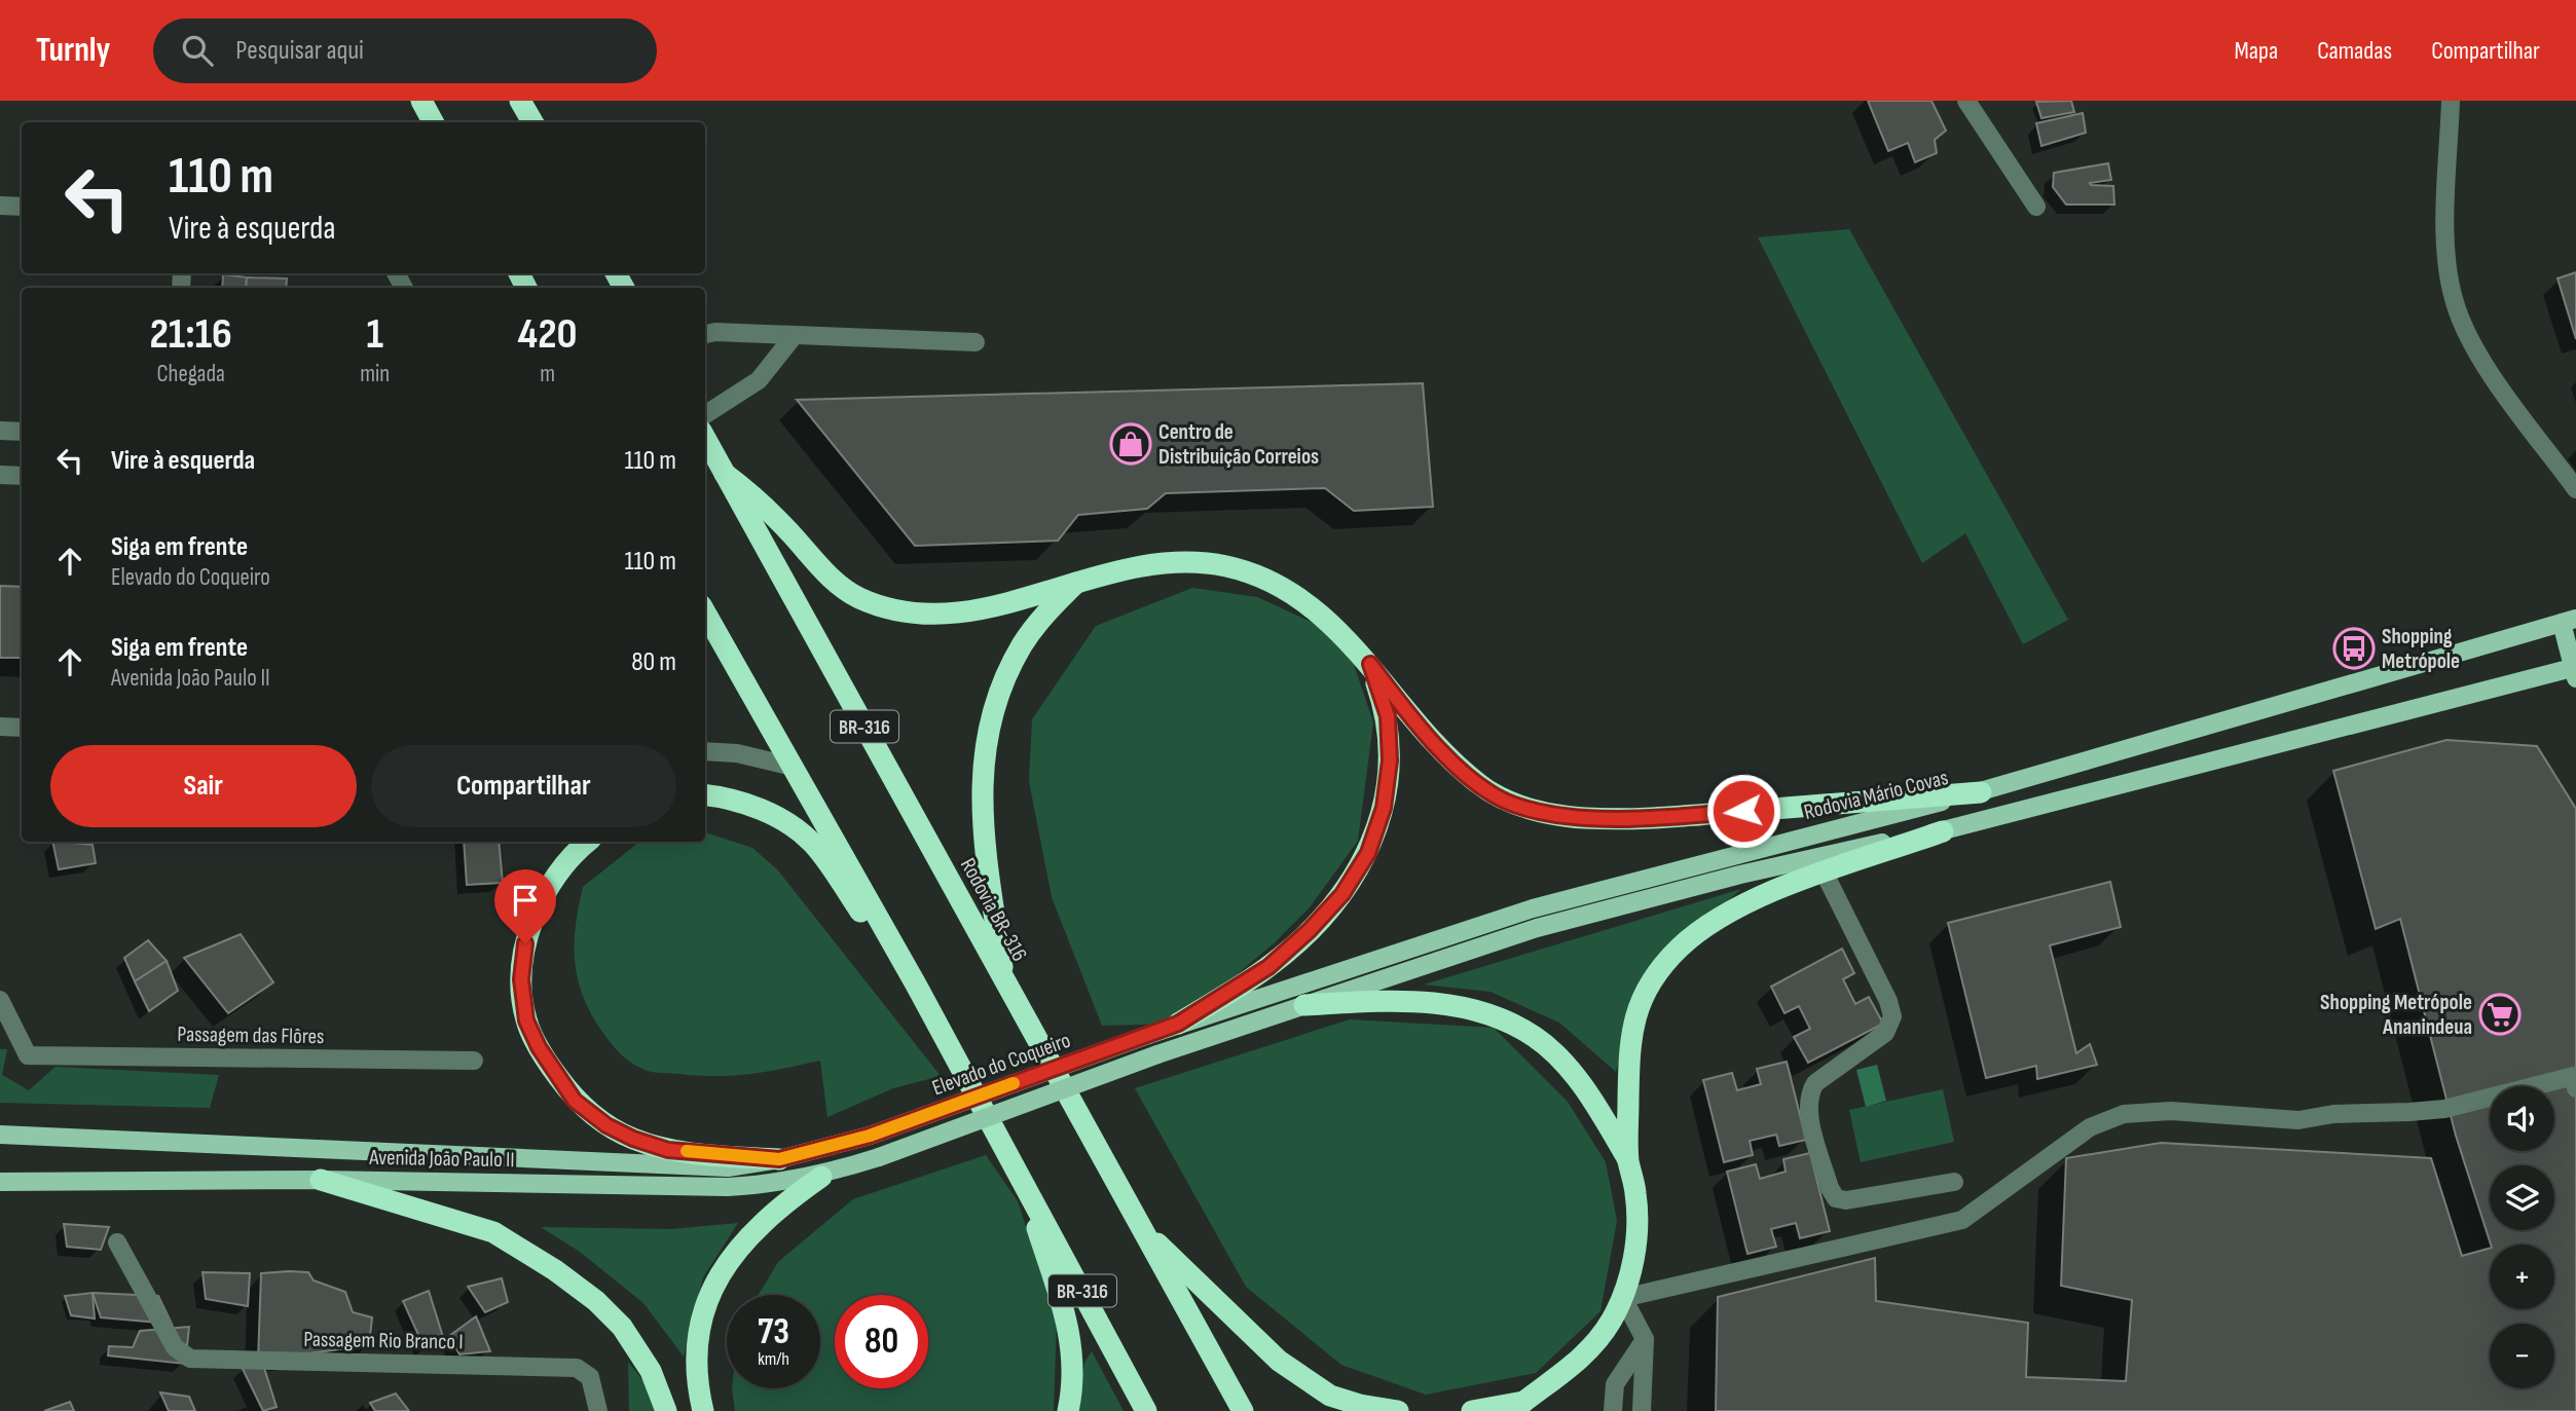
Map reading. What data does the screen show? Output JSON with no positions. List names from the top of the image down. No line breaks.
{"streets":{"highway":["BR-316","Rodovia BR-316"],"main road":["Rodovia Mário Covas","Elevado do Coqueiro","Avenida João Paulo II"],"street":["Passagem das Flôres","Passagem Rio Branco I"]},"crossings":[["Rodovia Mário Covas","Elevado do Coqueiro"],["Elevado do Coqueiro","Avenida João Paulo II"]],"places":{"shop":["Centro de Distribuição Correios"],"bus stop":["Shopping Metrópole"],"supermarket":["Shopping Metrópole Ananindeua"]},"page":{"header":"Turnly","search":"Pesquisar aqui","nav":["Mapa","Camadas","Compartilhar"],"turn":["110 m","Vire à esquerda"],"eta":["21:16","Chegada","1","min","420","m"],"list":[{"name":"Vire à esquerda","value":"110 m"},{"name":"Siga em frente","note":"Elevado do Coqueiro","value":"110 m"},{"name":"Siga em frente","note":"Avenida João Paulo II","value":"80 m"}],"buttons":["Sair","Compartilhar"],"map_buttons":["+","−"],"speed":"73 km/h","limit":"80"}}
